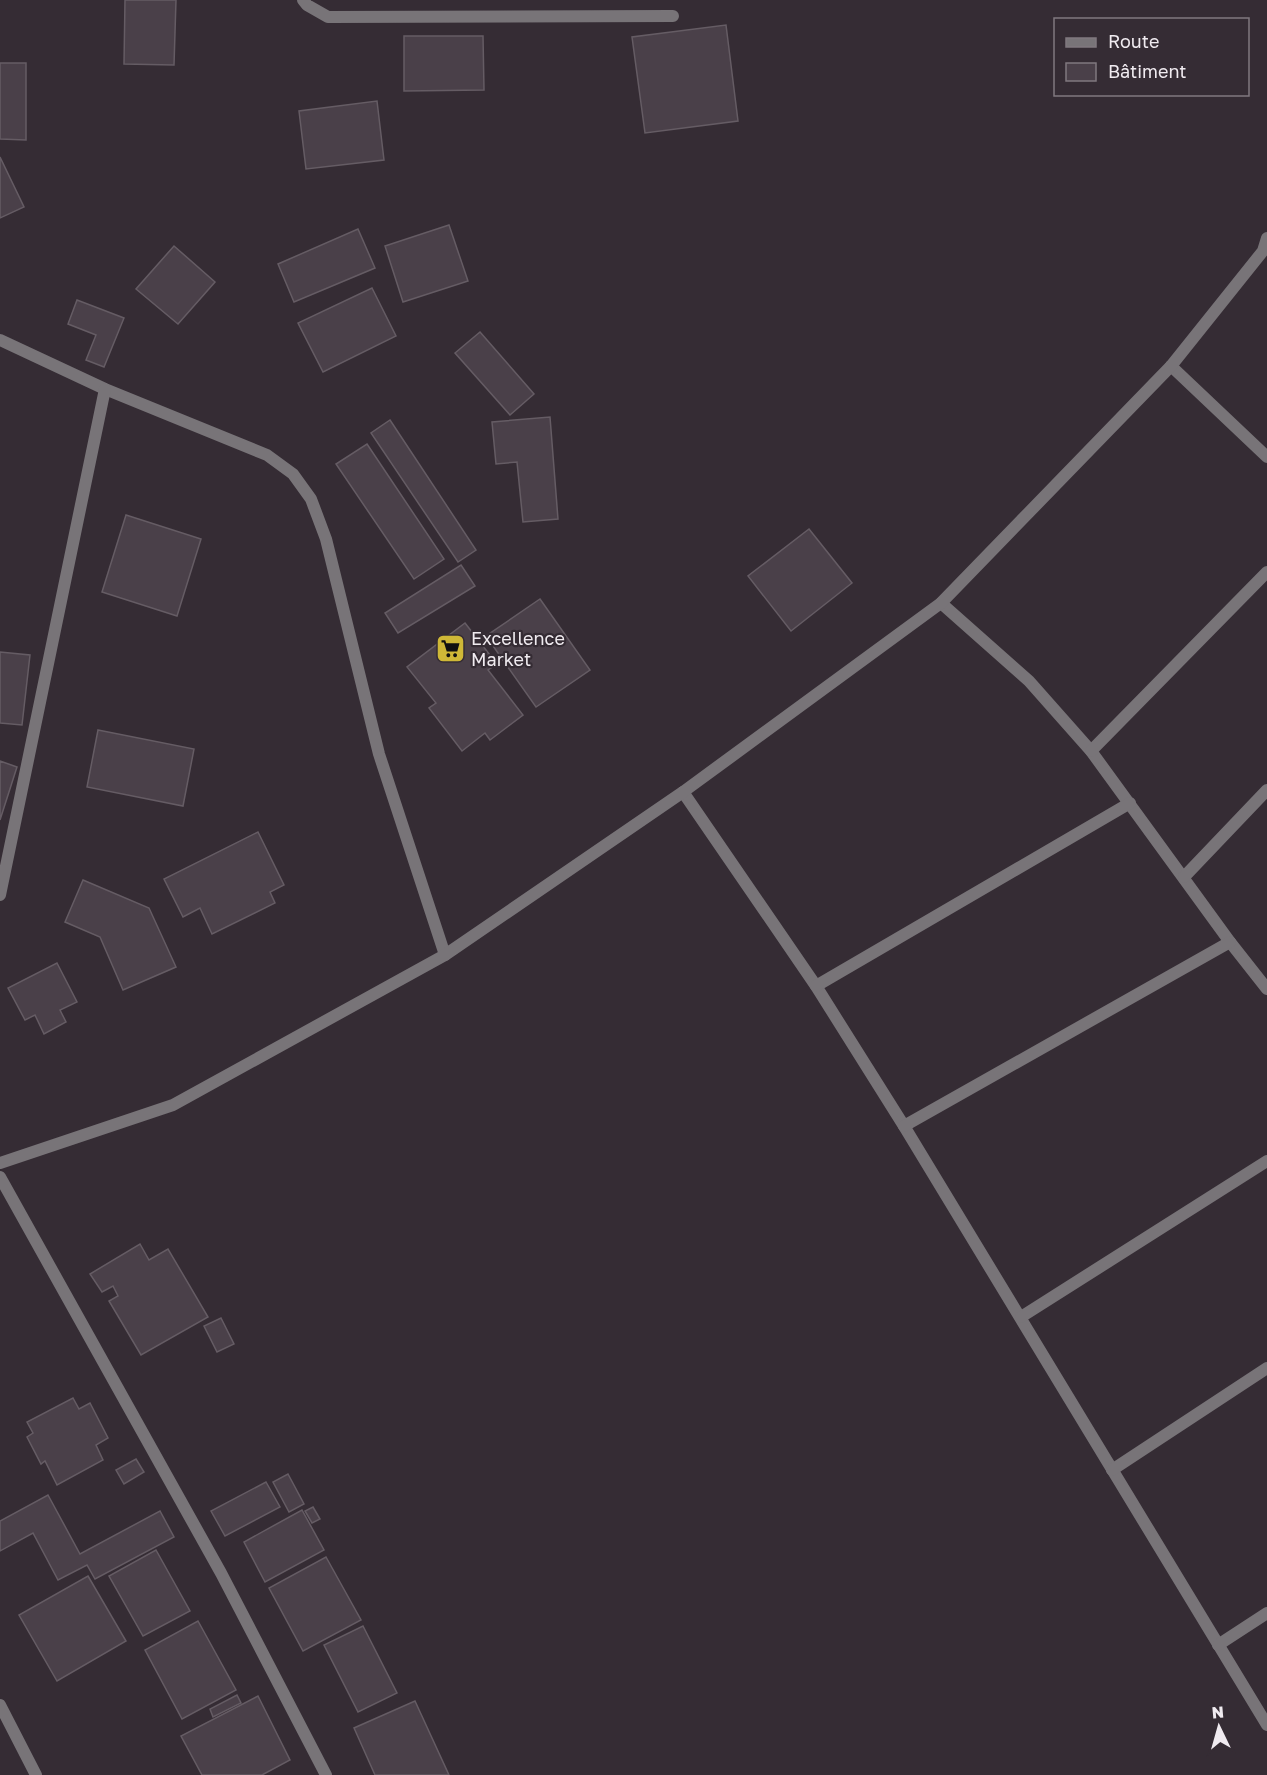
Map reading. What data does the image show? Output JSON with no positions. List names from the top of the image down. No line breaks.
{"places":{"supermarket":["Excellence Market"]},"legend":["Route","Bâtiment"],"north":"top"}
